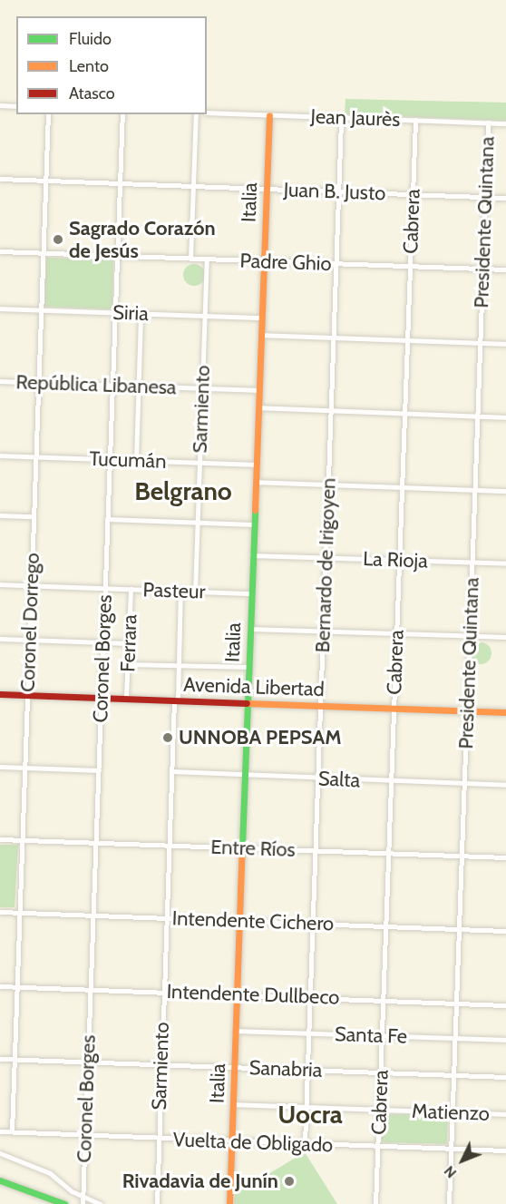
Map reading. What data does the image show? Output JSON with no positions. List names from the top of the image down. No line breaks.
{"streets":{"main road":["Italia","Avenida Libertad"],"street":["Jean Jaurès","Juan B. Justo","Cabrera","Presidente Quintana","Padre Ghio","Siria","República Libanesa","Sarmiento","Tucumán","La Rioja","Bernardo de Irigoyen","Pasteur","Coronel Dorrego","Ferrara","Coronel Borges","Salta","Entre Ríos","Intendente Cichero","Intendente Dullbeco","Santa Fe","Sanabria","Matienzo","Vuelta de Obligado"]},"crossings":[["Jean Jaurès","Italia"],["Jean Jaurès","Cabrera"],["Jean Jaurès","Presidente Quintana"],["Jean Jaurès","Bernardo de Irigoyen"],["Juan B. Justo","Italia"],["Juan B. Justo","Cabrera"],["Juan B. Justo","Presidente Quintana"],["Juan B. Justo","Bernardo de Irigoyen"],["Juan B. Justo","Coronel Dorrego"],["Juan B. Justo","Coronel Borges"],["Italia","Padre Ghio"],["Italia","Siria"],["Italia","República Libanesa"],["Italia","Tucumán"],["Italia","La Rioja"],["Italia","Pasteur"],["Italia","Avenida Libertad"],["Italia","Salta"],["Italia","Entre Ríos"],["Italia","Intendente Cichero"],["Italia","Intendente Dullbeco"],["Italia","Santa Fe"],["Italia","Sanabria"],["Italia","Matienzo"],["Italia","Vuelta de Obligado"],["Cabrera","Padre Ghio"],["Cabrera","La Rioja"],["Cabrera","Avenida Libertad"],["Cabrera","Salta"],["Cabrera","Entre Ríos"],["Cabrera","Intendente Cichero"],["Cabrera","Intendente Dullbeco"],["Cabrera","Santa Fe"],["Cabrera","Sanabria"],["Cabrera","Matienzo"],["Cabrera","Vuelta de Obligado"],["Presidente Quintana","Padre Ghio"],["Presidente Quintana","La Rioja"],["Presidente Quintana","Avenida Libertad"],["Presidente Quintana","Salta"],["Presidente Quintana","Entre Ríos"],["Presidente Quintana","Intendente Cichero"],["Presidente Quintana","Intendente Dullbeco"],["Presidente Quintana","Santa Fe"],["Presidente Quintana","Sanabria"],["Presidente Quintana","Matienzo"],["Presidente Quintana","Vuelta de Obligado"],["Padre Ghio","Sarmiento"],["Padre Ghio","Bernardo de Irigoyen"],["Padre Ghio","Coronel Dorrego"],["Padre Ghio","Coronel Borges"],["Siria","Sarmiento"],["Siria","Coronel Dorrego"],["Siria","Coronel Borges"],["República Libanesa","Sarmiento"],["República Libanesa","Coronel Dorrego"],["República Libanesa","Coronel Borges"],["Sarmiento","Tucumán"],["Sarmiento","Pasteur"],["Sarmiento","Avenida Libertad"],["Sarmiento","Salta"],["Sarmiento","Entre Ríos"],["Sarmiento","Intendente Cichero"],["Sarmiento","Intendente Dullbeco"],["Sarmiento","Sanabria"],["Sarmiento","Vuelta de Obligado"],["Tucumán","Coronel Dorrego"],["Tucumán","Coronel Borges"],["La Rioja","Bernardo de Irigoyen"],["Bernardo de Irigoyen","Avenida Libertad"],["Bernardo de Irigoyen","Salta"],["Bernardo de Irigoyen","Entre Ríos"],["Bernardo de Irigoyen","Intendente Cichero"],["Bernardo de Irigoyen","Intendente Dullbeco"],["Bernardo de Irigoyen","Santa Fe"],["Bernardo de Irigoyen","Sanabria"],["Bernardo de Irigoyen","Matienzo"],["Bernardo de Irigoyen","Vuelta de Obligado"],["Pasteur","Coronel Dorrego"],["Pasteur","Ferrara"],["Pasteur","Coronel Borges"],["Coronel Dorrego","Avenida Libertad"],["Coronel Dorrego","Entre Ríos"],["Coronel Dorrego","Intendente Cichero"],["Coronel Dorrego","Intendente Dullbeco"],["Coronel Dorrego","Sanabria"],["Coronel Dorrego","Vuelta de Obligado"],["Ferrara","Avenida Libertad"],["Coronel Borges","Avenida Libertad"],["Coronel Borges","Entre Ríos"],["Coronel Borges","Intendente Cichero"],["Coronel Borges","Intendente Dullbeco"],["Coronel Borges","Sanabria"],["Coronel Borges","Vuelta de Obligado"]],"districts":["Belgrano","Uocra"],"places":["Sagrado Corazón de Jesús","UNNOBA PEPSAM","Rivadavia de Junín"],"legend":["Fluido","Lento","Atasco"],"north":"bottom left"}
